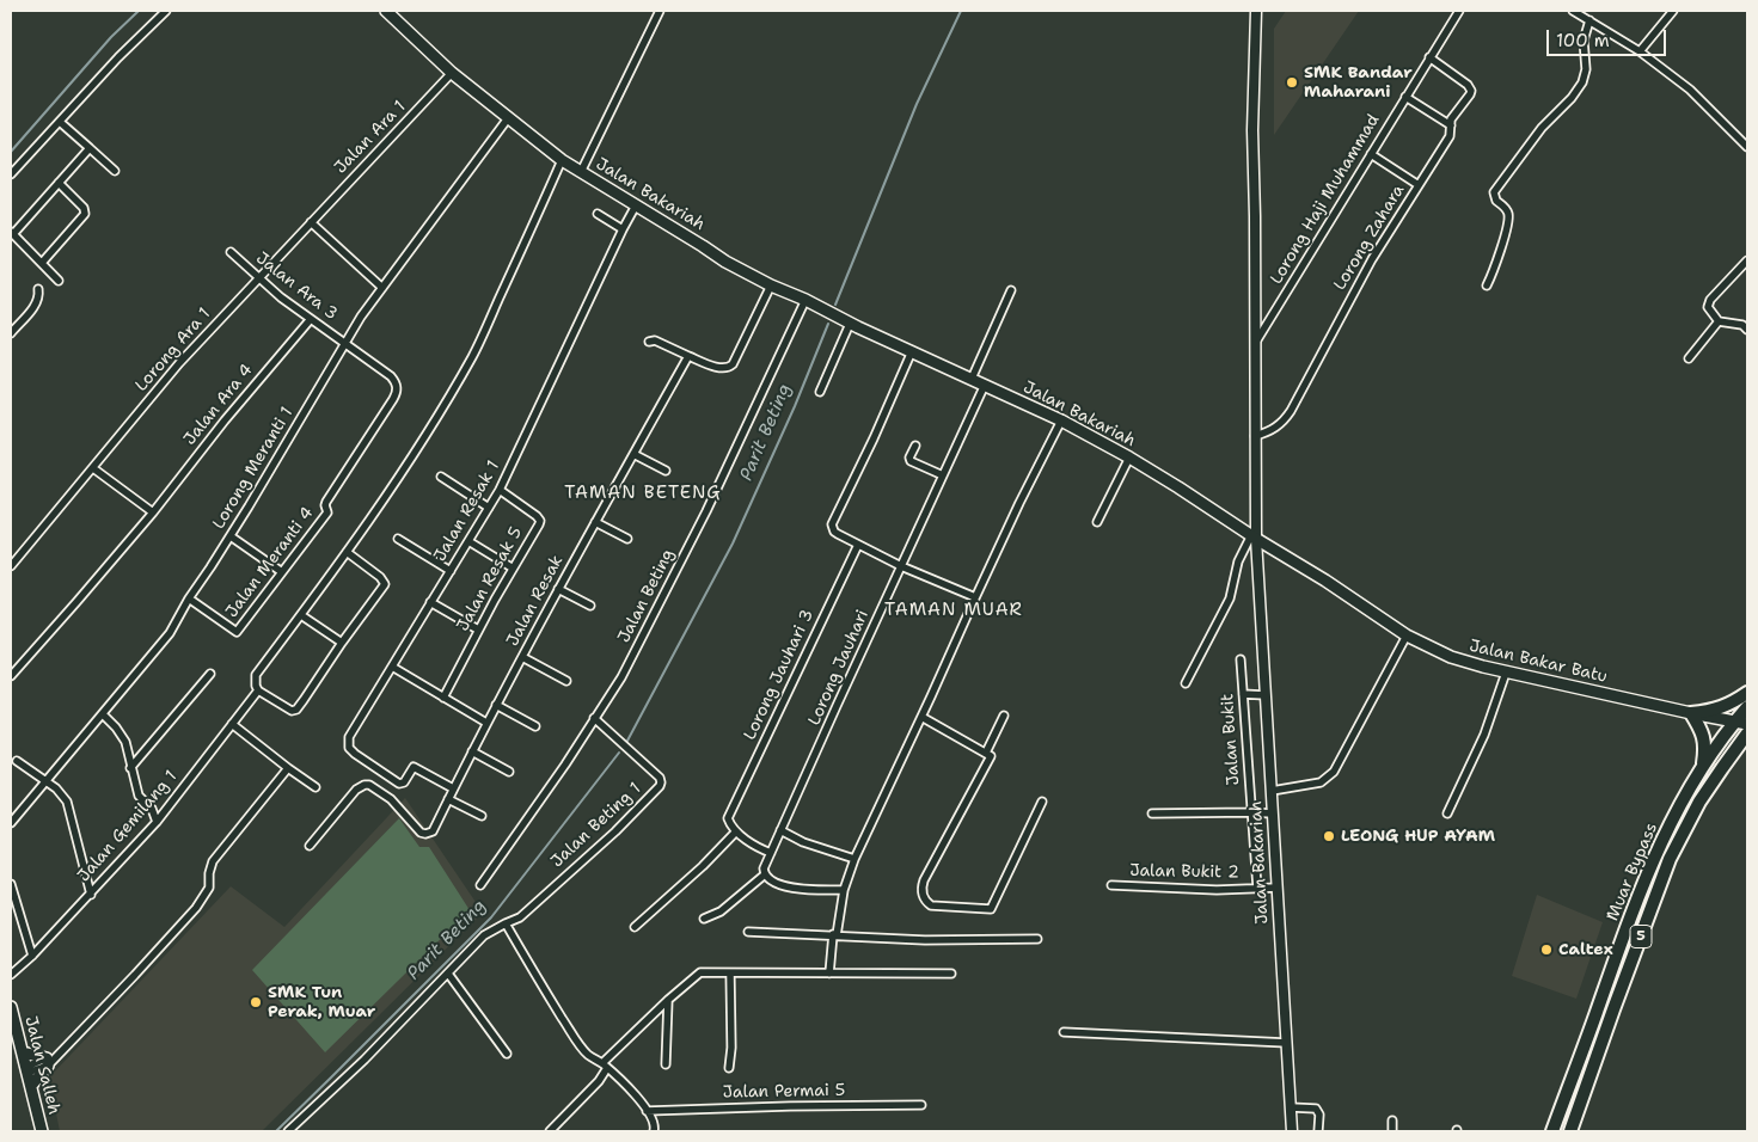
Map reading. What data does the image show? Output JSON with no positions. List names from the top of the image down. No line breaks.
{"streets":{"highway":["Muar Bypass","5"],"main road":["Jalan Bakariah","Jalan Bakar Batu","Jalan Salleh"],"street":["Jalan Ara 1","Lorong Haji Muhammad","Lorong Zahara","Jalan Ara 3","Lorong Ara 1","Jalan Ara 4","Lorong Meranti 1","Jalan Resak 1","Jalan Meranti 4","Jalan Resak 5","Jalan Beting","Jalan Resak","Lorong Jauhari","Lorong Jauhari 3","Jalan Bukit","Jalan Beting 1","Jalan Gemilang 1","Jalan Bukit 2","Jalan Permai 5"]},"crossings":[["Jalan Ara 1","Jalan Bakariah"],["Jalan Ara 1","Lorong Ara 1"],["Jalan Bakariah","Lorong Meranti 1"],["Jalan Bakariah","Jalan Resak 1"],["Jalan Bakariah","Jalan Beting"],["Jalan Bakariah","Jalan Bakar Batu"],["Jalan Bakariah","Lorong Jauhari"],["Jalan Bakariah","Jalan Bukit 2"],["Lorong Haji Muhammad","Lorong Zahara"],["Jalan Ara 3","Lorong Ara 1"],["Jalan Ara 3","Jalan Ara 4"],["Jalan Ara 3","Lorong Meranti 1"],["Jalan Ara 3","Jalan Meranti 4"],["Lorong Meranti 1","Jalan Meranti 4"],["Jalan Resak 1","Jalan Resak 5"],["Jalan Resak 1","Jalan Resak"],["Jalan Beting","Jalan Beting 1"],["Jalan Bakar Batu","Muar Bypass"],["Jalan Bukit","Jalan Bukit 2"]],"districts":["TAMAN BETENG","TAMAN MUAR"],"water":["Parit Beting"],"places":["SMK Bandar Maharani","LEONG HUP AYAM","Caltex","SMK Tun Perak, Muar"],"scale_bar":"100 m"}
